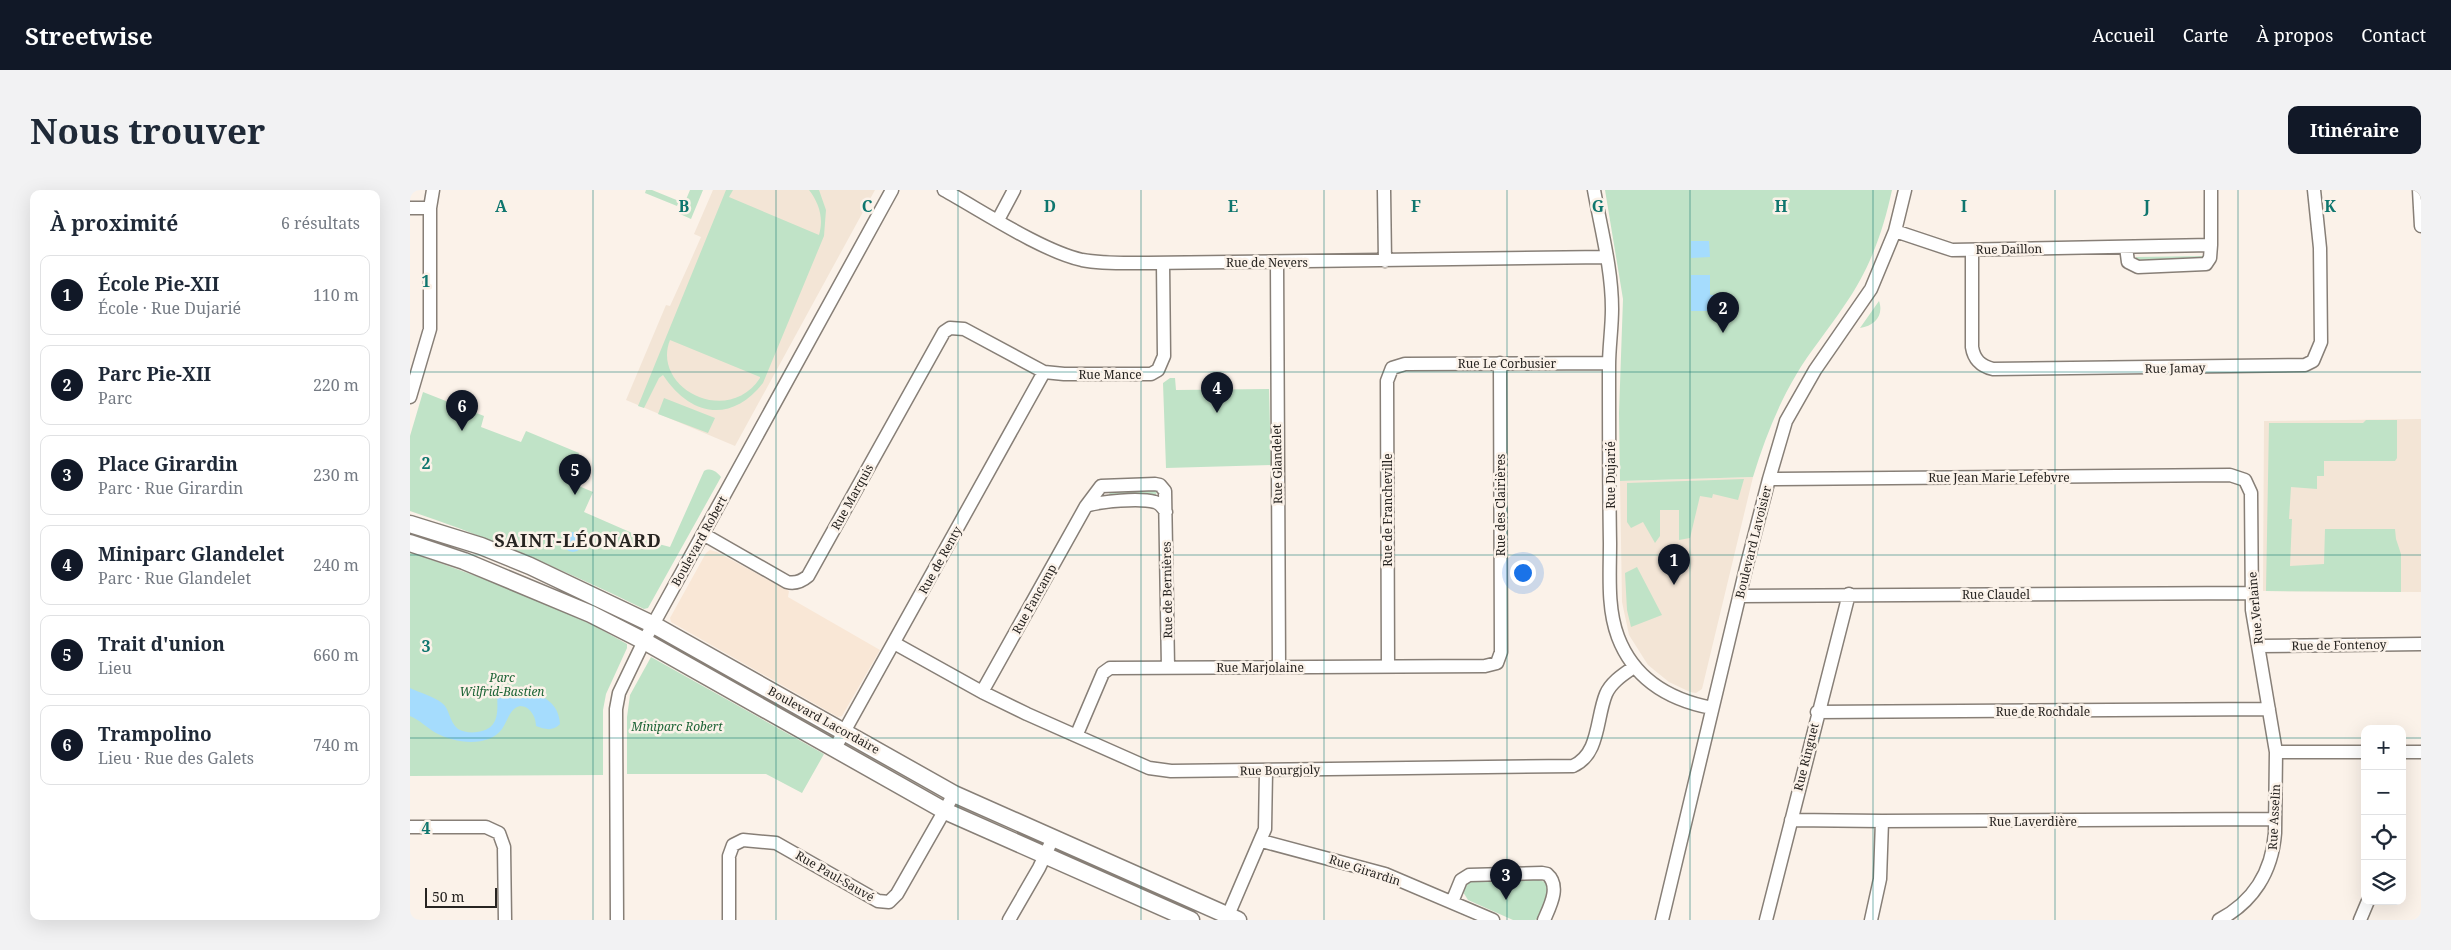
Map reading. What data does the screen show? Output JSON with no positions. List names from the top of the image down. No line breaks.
{"streets":{"main road":["Boulevard Lacordaire"],"street":["Rue Daillon","Rue de Nevers","Rue Le Corbusier","Rue Jamay","Rue Mance","Rue Glandelet","Rue Dujarié","Rue Jean Marie Lefebvre","Rue Marquis","Rue des Clairières","Rue de Francheville","Boulevard Robert","Boulevard Lavoisier","Rue de Renty","Rue de Bernières","Rue Claudel","Rue Fancamp","Rue Verlaine","Rue de Fontenoy","Rue Marjolaine","Rue de Rochdale","Rue Ringuet","Rue Bourgjoly","Rue Asselin","Rue Laverdière","Rue Girardin","Rue Paul-Sauvé"]},"crossings":[["Rue Daillon","Rue Jamay"],["Rue Daillon","Boulevard Lavoisier"],["Rue de Nevers","Rue Mance"],["Rue de Nevers","Rue Glandelet"],["Rue de Nevers","Rue Dujarié"],["Rue Le Corbusier","Rue Dujarié"],["Rue Le Corbusier","Rue des Clairières"],["Rue Le Corbusier","Rue de Francheville"],["Rue Mance","Rue Marquis"],["Rue Mance","Rue de Renty"],["Rue Glandelet","Rue Marjolaine"],["Rue Dujarié","Boulevard Lavoisier"],["Rue Dujarié","Rue Bourgjoly"],["Rue Jean Marie Lefebvre","Boulevard Lavoisier"],["Rue Jean Marie Lefebvre","Rue Verlaine"],["Rue Marquis","Boulevard Robert"],["Rue des Clairières","Rue Marjolaine"],["Rue de Francheville","Rue Marjolaine"],["Boulevard Robert","Boulevard Lacordaire"],["Boulevard Lavoisier","Rue Claudel"],["Rue de Renty","Boulevard Lacordaire"],["Rue de Renty","Rue Bourgjoly"],["Rue de Bernières","Rue Fancamp"],["Rue de Bernières","Rue Marjolaine"],["Rue Claudel","Rue Verlaine"],["Rue Claudel","Rue Ringuet"],["Rue Fancamp","Rue Bourgjoly"],["Rue Verlaine","Rue de Fontenoy"],["Rue Verlaine","Rue de Rochdale"],["Rue Verlaine","Rue Asselin"],["Rue Marjolaine","Rue Bourgjoly"],["Rue de Rochdale","Rue Ringuet"],["Boulevard Lacordaire","Rue Paul-Sauvé"],["Rue Ringuet","Rue Laverdière"],["Rue Asselin","Rue Laverdière"]],"districts":["SAINT-LÉONARD"],"parks":["Parc Wilfrid-Bastien","Miniparc Robert"],"scale_bar":"50 m","page":{"header":"Streetwise","nav":["Accueil","Carte","À propos","Contact"],"buttons":"Itinéraire","title":"Nous trouver","heading":["À proximité","6 résultats"],"list":[{"mark":"1","name":"École Pie-XII","note":"École · Rue Dujarié","value":"110 m"},{"mark":"2","name":"Parc Pie-XII","note":"Parc","value":"220 m"},{"mark":"3","name":"Place Girardin","note":"Parc · Rue Girardin","value":"230 m"},{"mark":"4","name":"Miniparc Glandelet","note":"Parc · Rue Glandelet","value":"240 m"},{"mark":"5","name":"Trait d'union","note":"Lieu","value":"660 m"},{"mark":"6","name":"Trampolino","note":"Lieu · Rue des Galets","value":"740 m"}],"pins":["2","4","6","5","1","3"],"map_buttons":["+","−"],"scale":"50 m"},"grid":{"columns":["A","B","C","D","E","F","G","H","I","J","K"],"rows":["1","2","3","4"]}}
